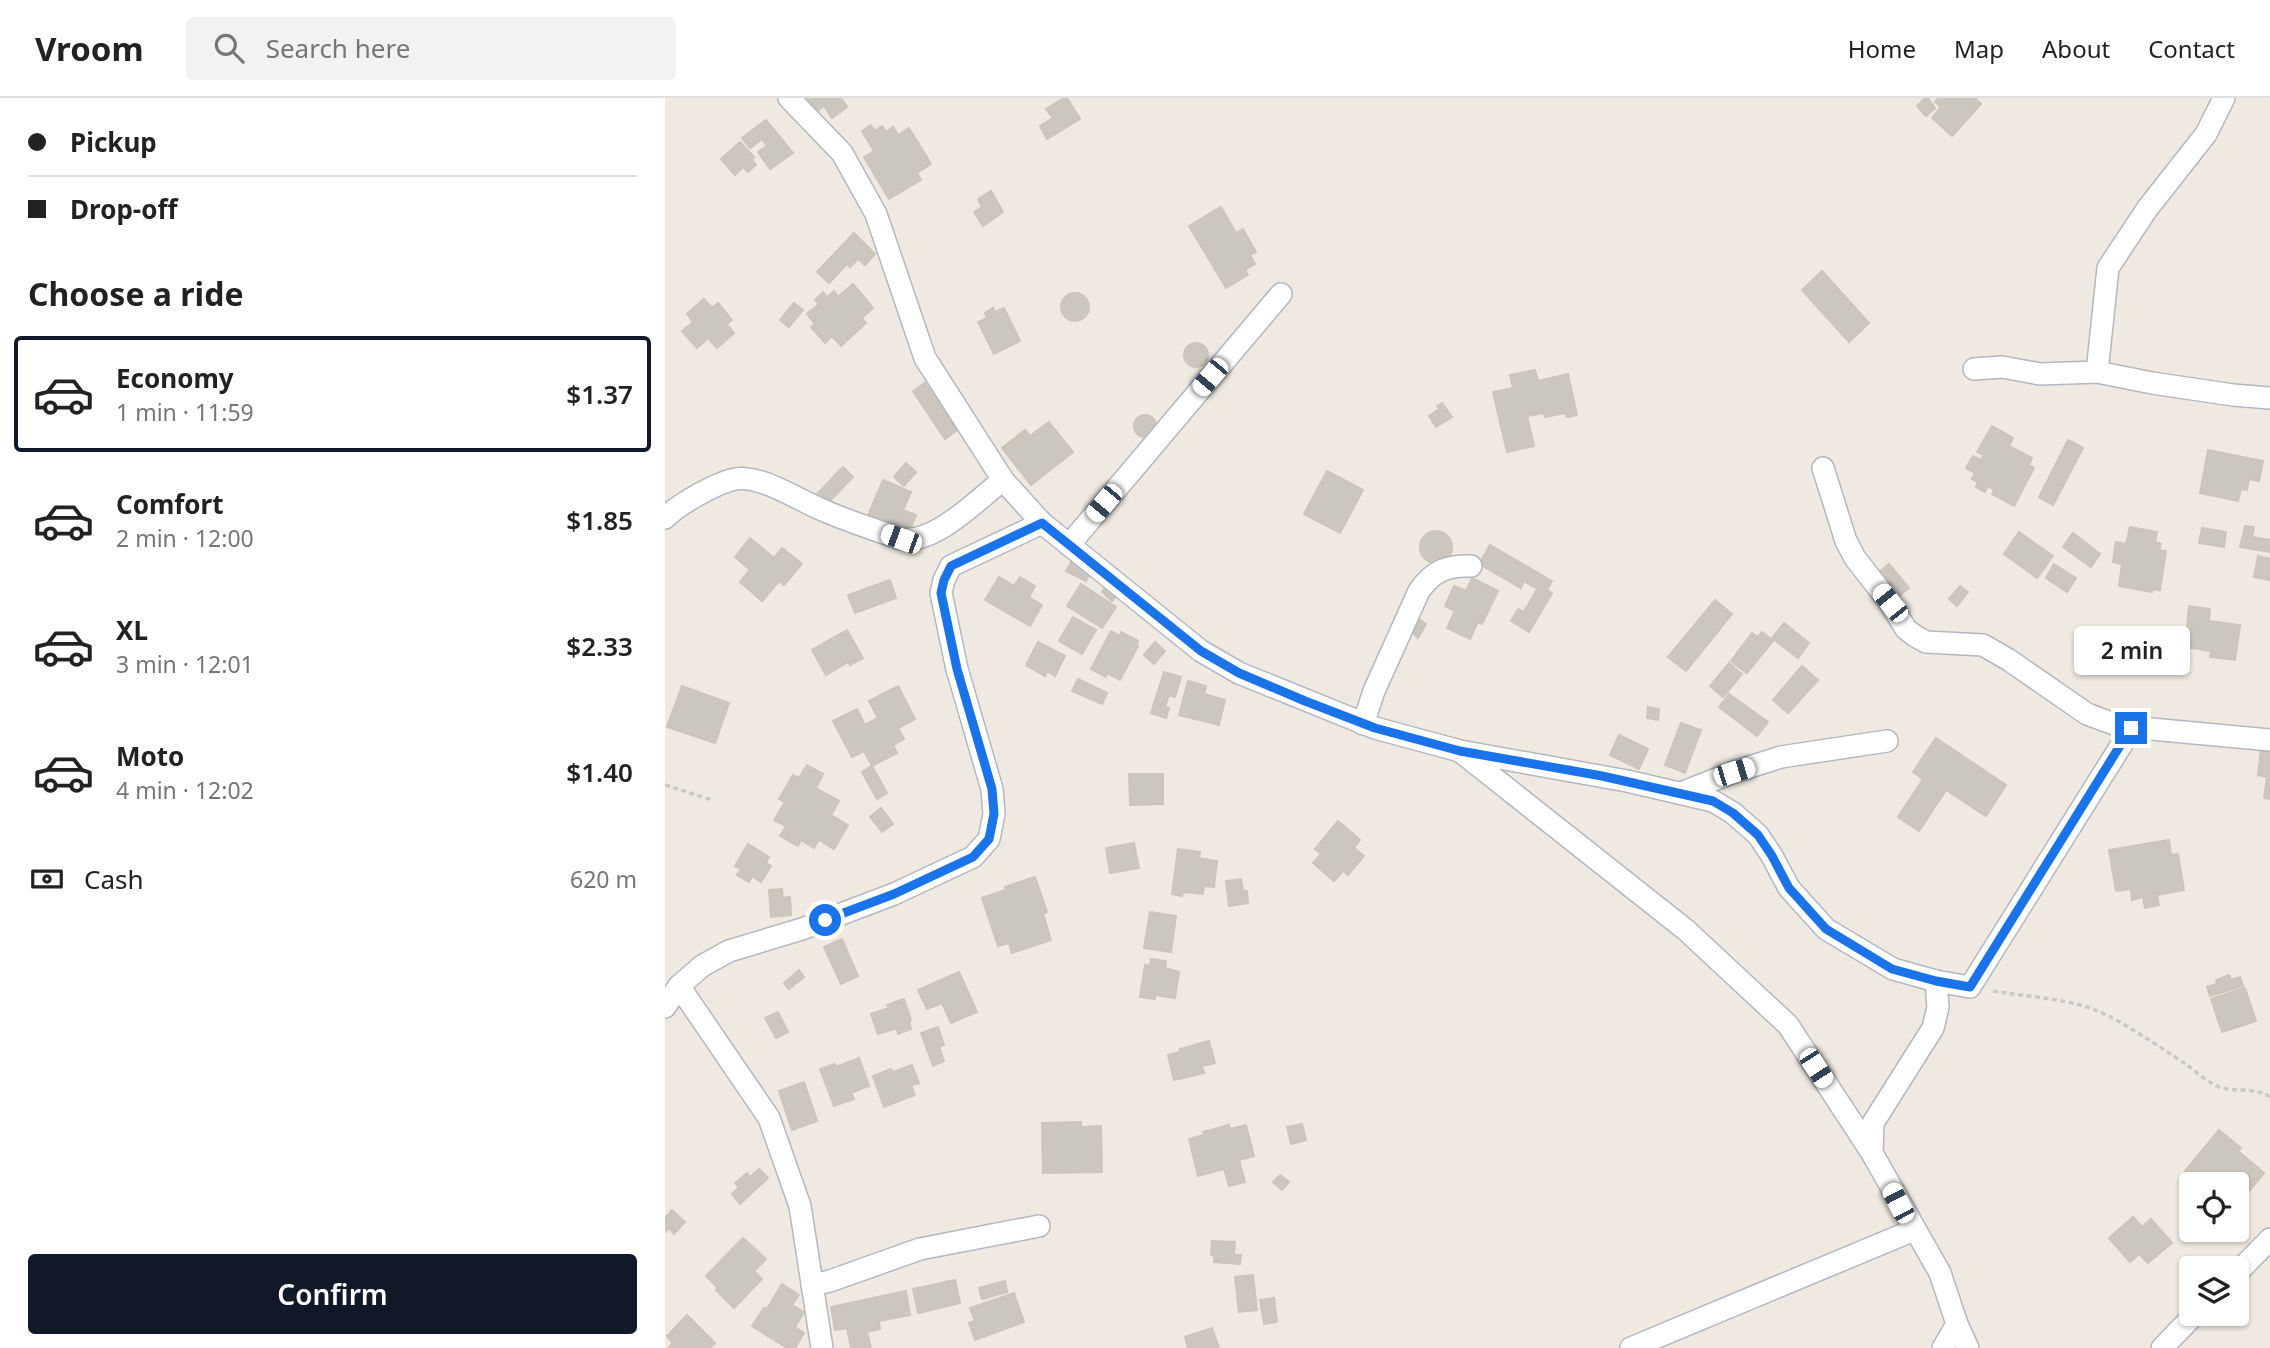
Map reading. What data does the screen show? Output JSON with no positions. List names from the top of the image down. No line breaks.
{"page":{"header":"Vroom","search":"Search here","nav":["Home","Map","About","Contact"],"banner":["Pickup","Drop-off"],"heading":"Choose a ride","list":[{"name":"Economy","note":"1 min · 11:59","value":"$1.37"},{"name":"Comfort","note":"2 min · 12:00","value":"$1.85"},{"name":"XL","note":"3 min · 12:01","value":"$2.33"},{"name":"Moto","note":"4 min · 12:02","value":"$1.40"}],"bubble":"2 min","pay":["Cash","620 m"],"buttons":"Confirm"}}
